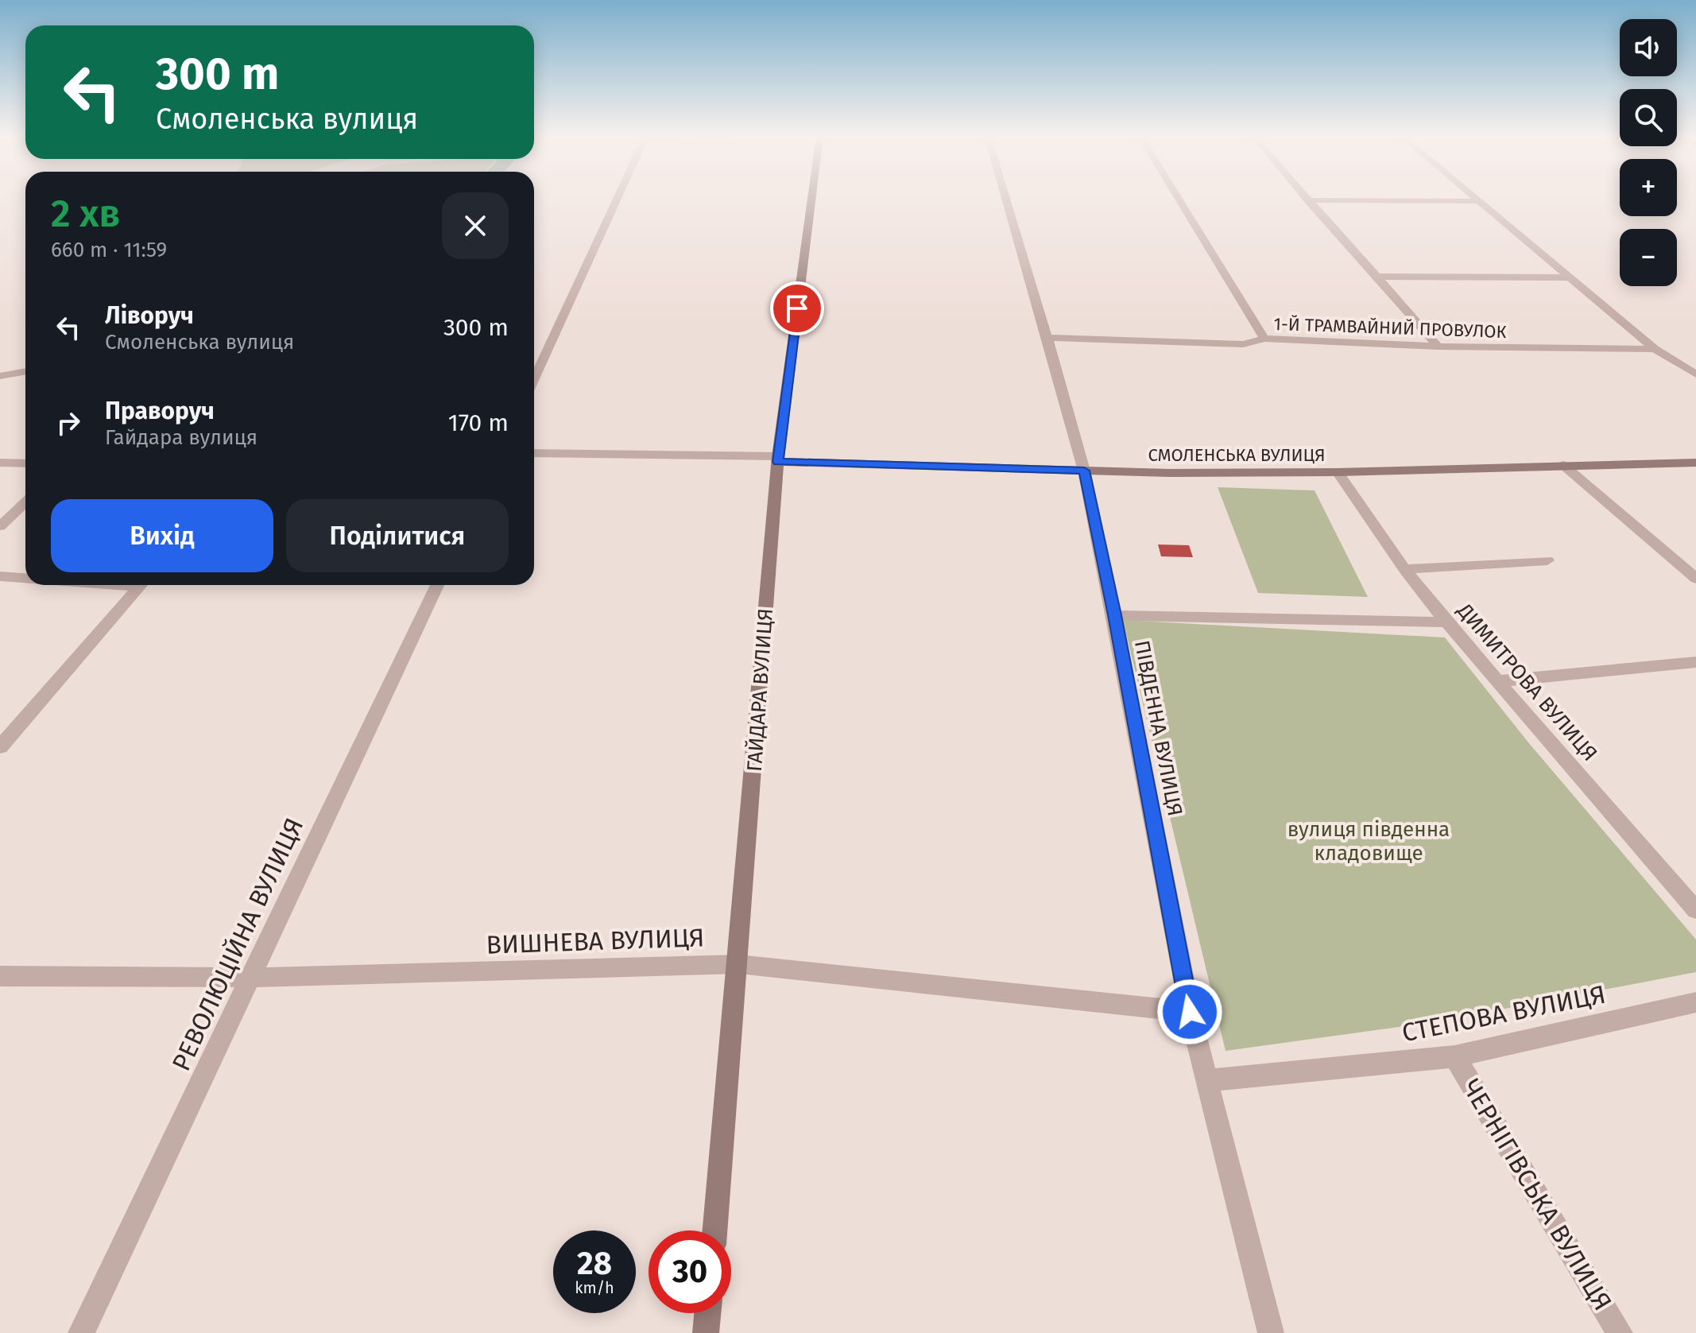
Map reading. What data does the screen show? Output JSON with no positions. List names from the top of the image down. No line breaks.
{"streets":{"street":["1-Й ТРАМВАЙНИЙ ПРОВУЛОК","СМОЛЕНСЬКА ВУЛИЦЯ","ДИМИТРОВА ВУЛИЦЯ","ГАЙДАРА ВУЛИЦЯ","ПІВДЕННА ВУЛИЦЯ","ВИШНЕВА ВУЛИЦЯ","РЕВОЛЮЦІЙНА ВУЛИЦЯ","СТЕПОВА ВУЛИЦЯ","ЧЕРНІГІВСЬКА ВУЛИЦЯ"]},"crossings":[["1-Й ТРАМВАЙНИЙ ПРОВУЛОК","ПІВДЕННА ВУЛИЦЯ"],["СМОЛЕНСЬКА ВУЛИЦЯ","ДИМИТРОВА ВУЛИЦЯ"],["СМОЛЕНСЬКА ВУЛИЦЯ","ГАЙДАРА ВУЛИЦЯ"],["СМОЛЕНСЬКА ВУЛИЦЯ","ПІВДЕННА ВУЛИЦЯ"],["ГАЙДАРА ВУЛИЦЯ","ВИШНЕВА ВУЛИЦЯ"],["ПІВДЕННА ВУЛИЦЯ","ВИШНЕВА ВУЛИЦЯ"],["ПІВДЕННА ВУЛИЦЯ","СТЕПОВА ВУЛИЦЯ"],["ВИШНЕВА ВУЛИЦЯ","РЕВОЛЮЦІЙНА ВУЛИЦЯ"],["СТЕПОВА ВУЛИЦЯ","ЧЕРНІГІВСЬКА ВУЛИЦЯ"]],"parks":["вулиця південна кладовище"],"page":{"map_buttons":["+","−"],"turn":["300 m","Смоленська вулиця"],"heading":["2 хв","660 m · 11:59"],"list":[{"name":"Ліворуч","note":"Смоленська вулиця","value":"300 m"},{"name":"Праворуч","note":"Гайдара вулиця","value":"170 m"}],"buttons":["Вихід","Поділитися"],"speed":"28 km/h","limit":"30"}}
